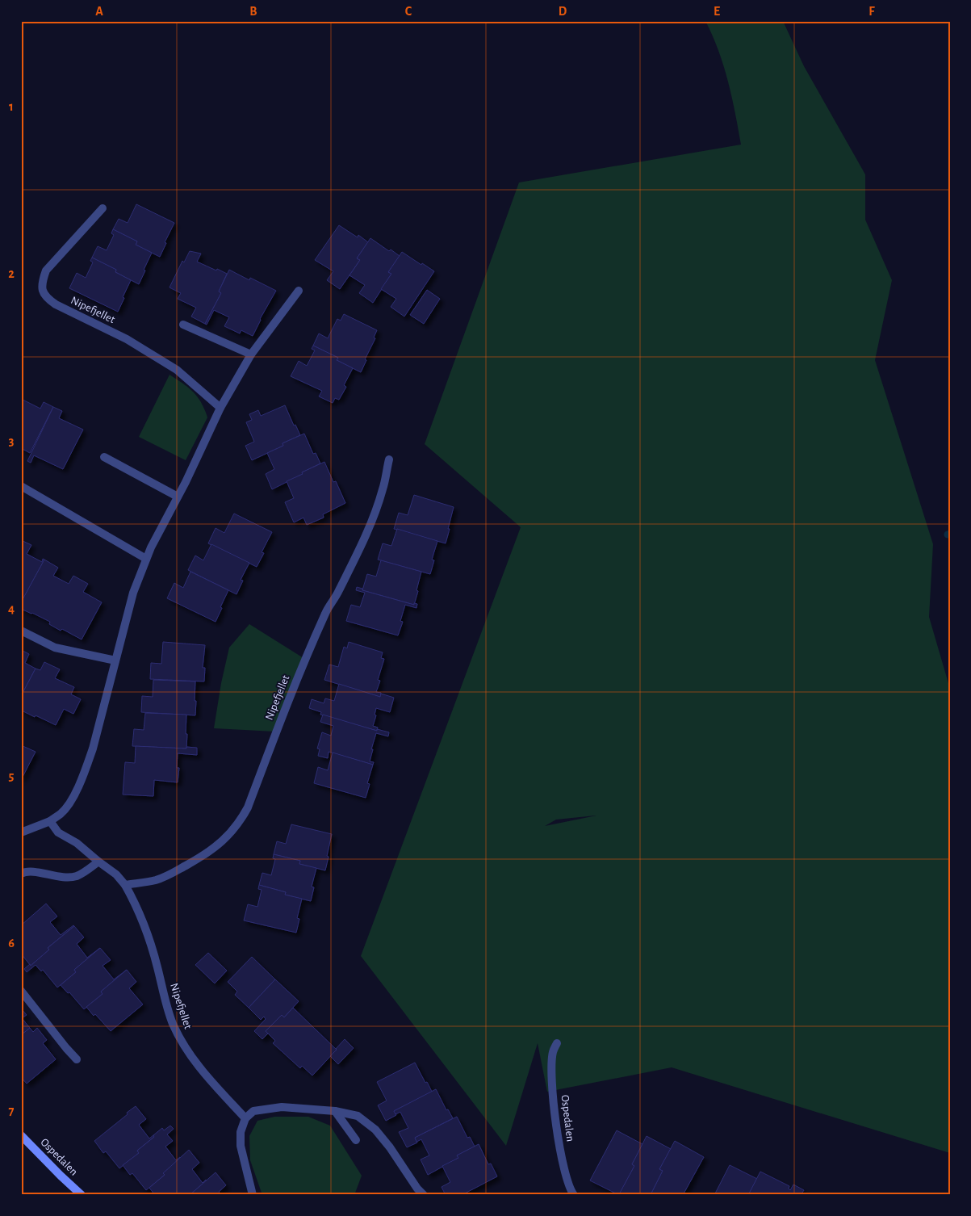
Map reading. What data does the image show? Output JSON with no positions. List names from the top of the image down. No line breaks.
{"streets":{"street":["Nipefjellet","Ospedalen"]},"grid":{"columns":["A","B","C","D","E","F"],"rows":["1","2","3","4","5","6","7"]}}
